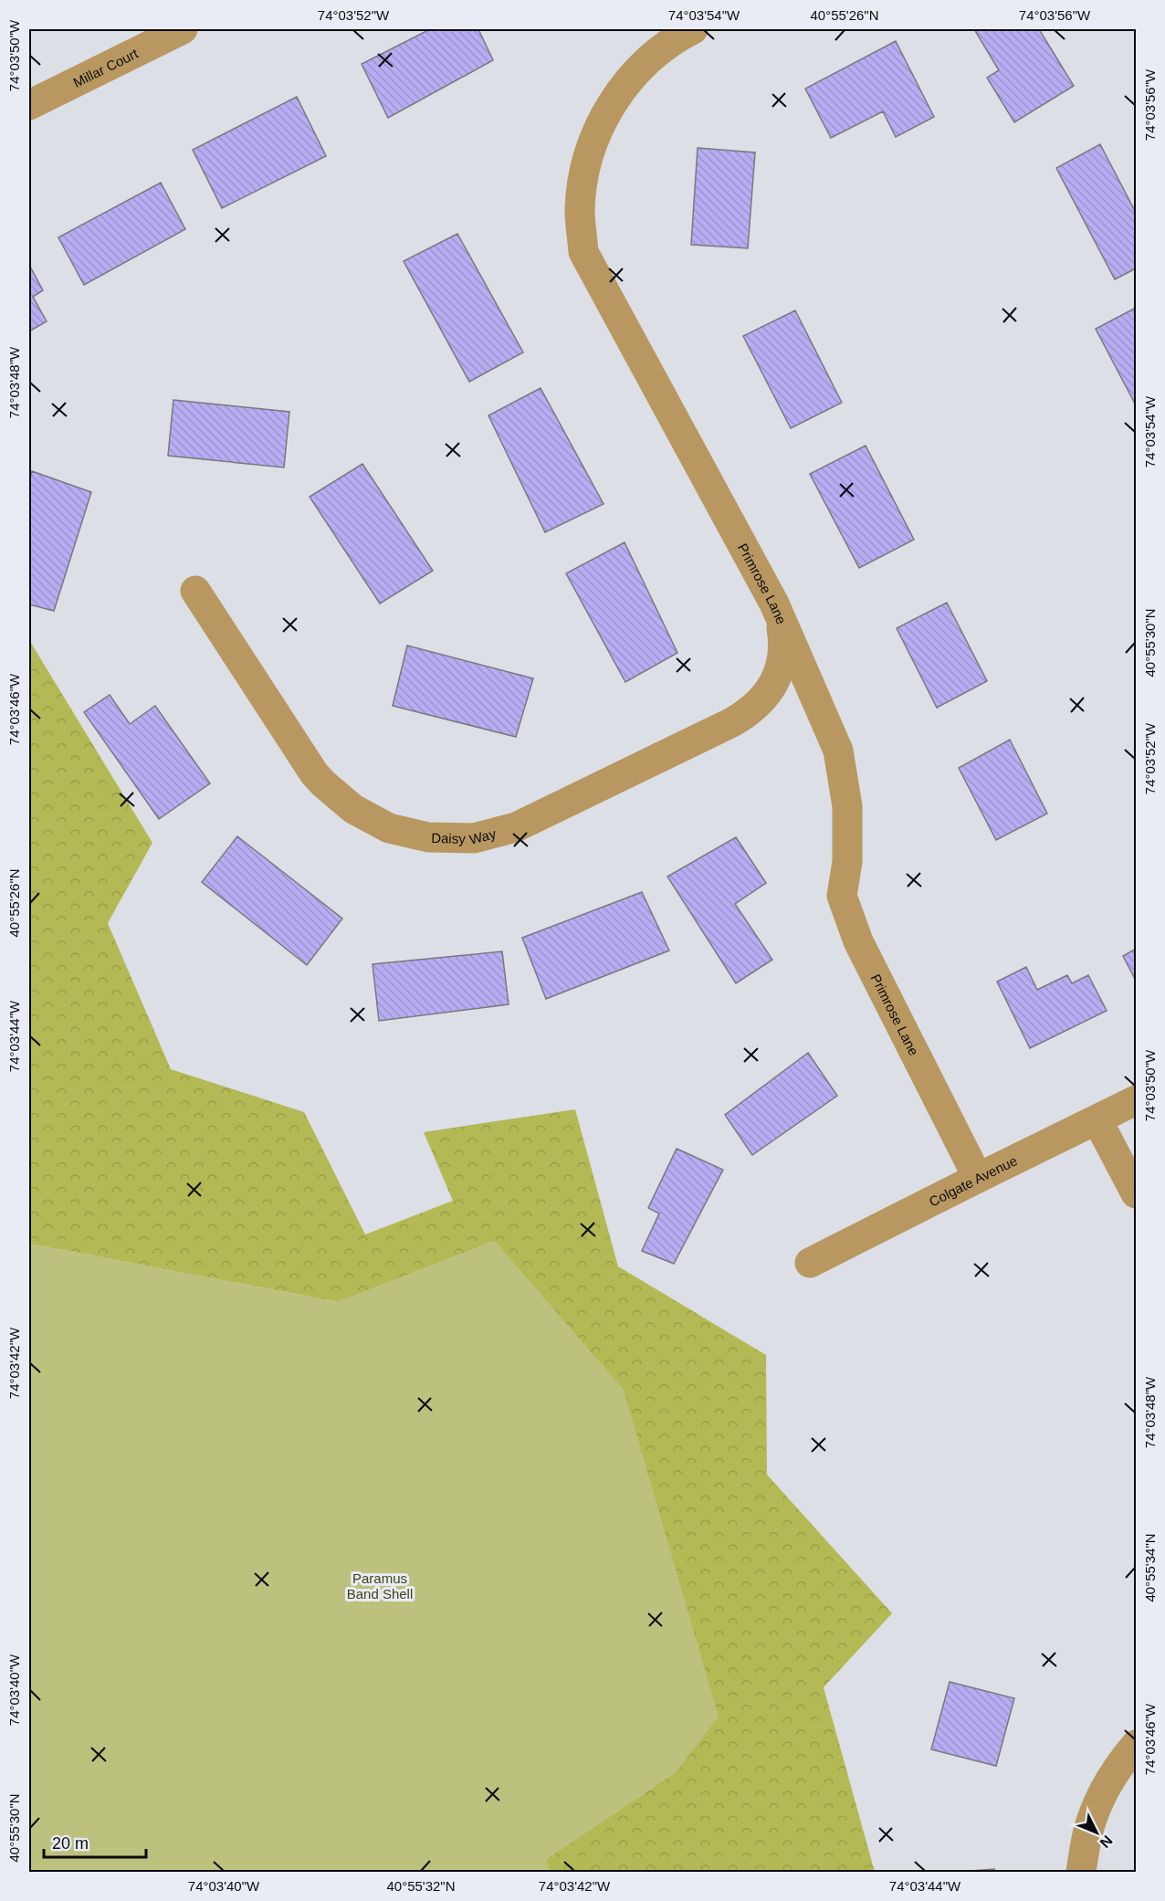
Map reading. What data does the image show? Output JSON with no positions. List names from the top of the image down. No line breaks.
{"streets":{"street":["Millar Court","Primrose Lane","Daisy Way","Colgate Avenue"]},"crossings":[["Primrose Lane","Daisy Way"],["Primrose Lane","Colgate Avenue"]],"parks":["Paramus Band Shell"],"scale_bar":"20 m","north":"bottom right","coordinates":["74°03'52\"W","74°03'54\"W","40°55'26\"N","74°03'56\"W","74°03'50\"W","74°03'48\"W","40°55'30\"N","74°03'46\"W","74°03'44\"W","74°03'42\"W","40°55'34\"N","74°03'40\"W","40°55'32\"N"]}
